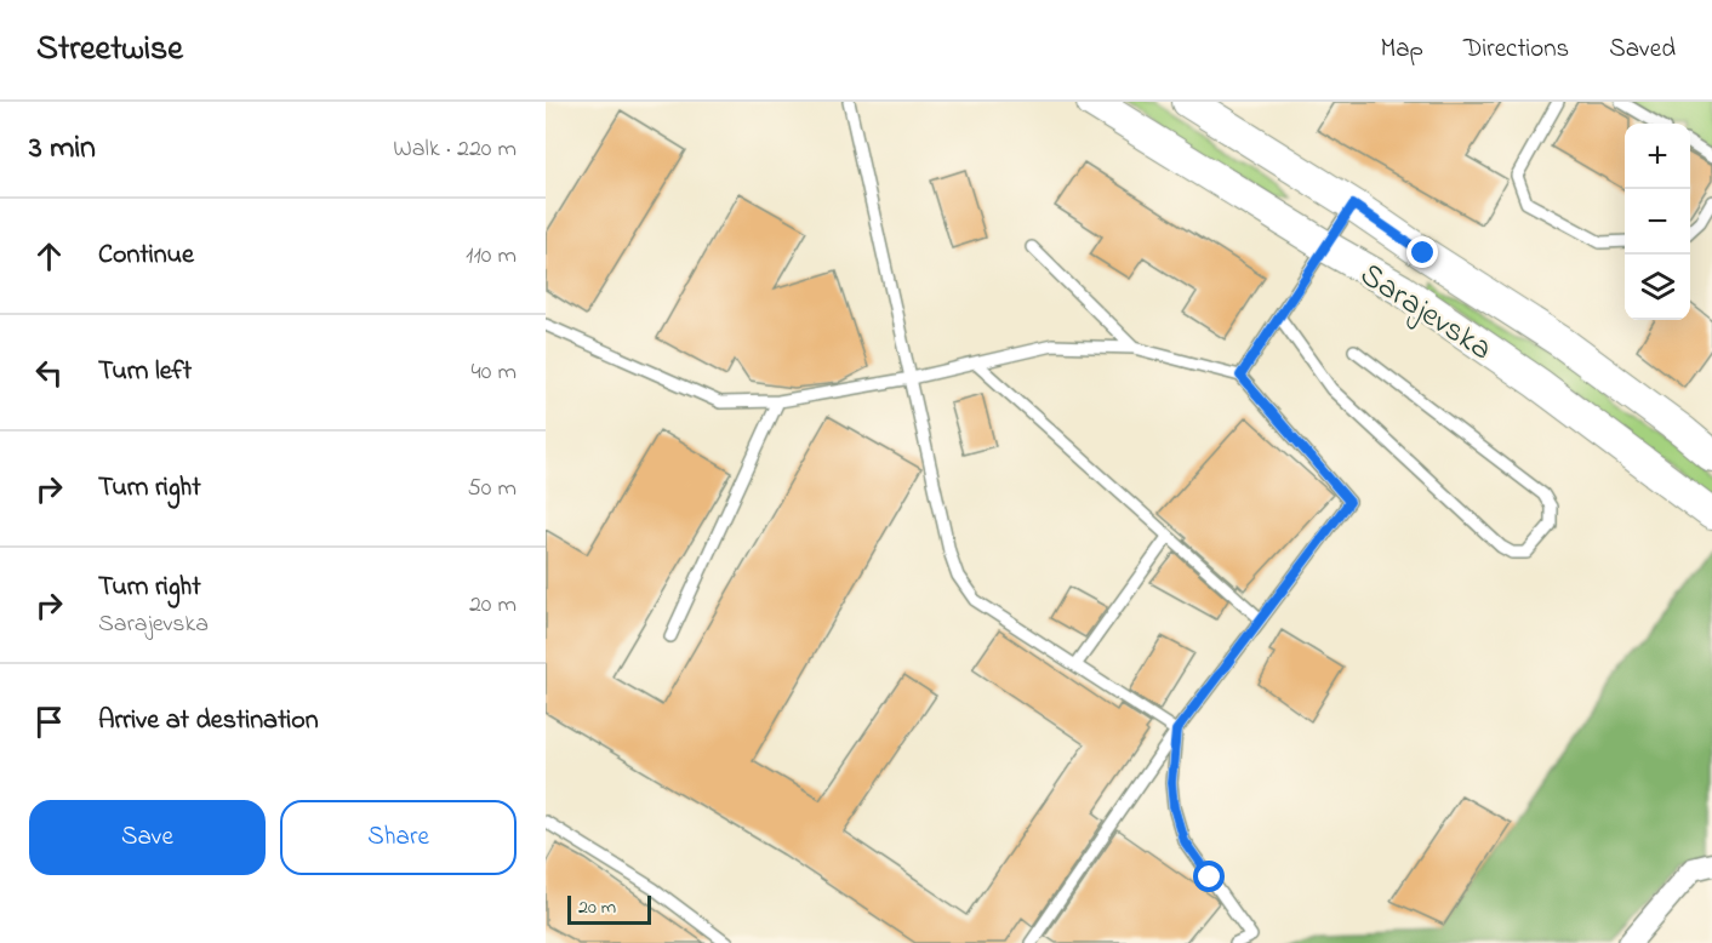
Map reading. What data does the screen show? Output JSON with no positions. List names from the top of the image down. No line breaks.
{"streets":{"main road":["Sarajevska"]},"scale_bar":"20 m","page":{"header":"Streetwise","nav":["Map","Directions","Saved"],"heading":["3 min","Walk · 220 m"],"map_buttons":["+","−"],"list":[["Continue","110 m"],["Turn left","40 m"],["Turn right","50 m"],["Turn right","Sarajevska","20 m"],"Arrive at destination"],"buttons":["Save","Share"],"scale":"20 m"}}
